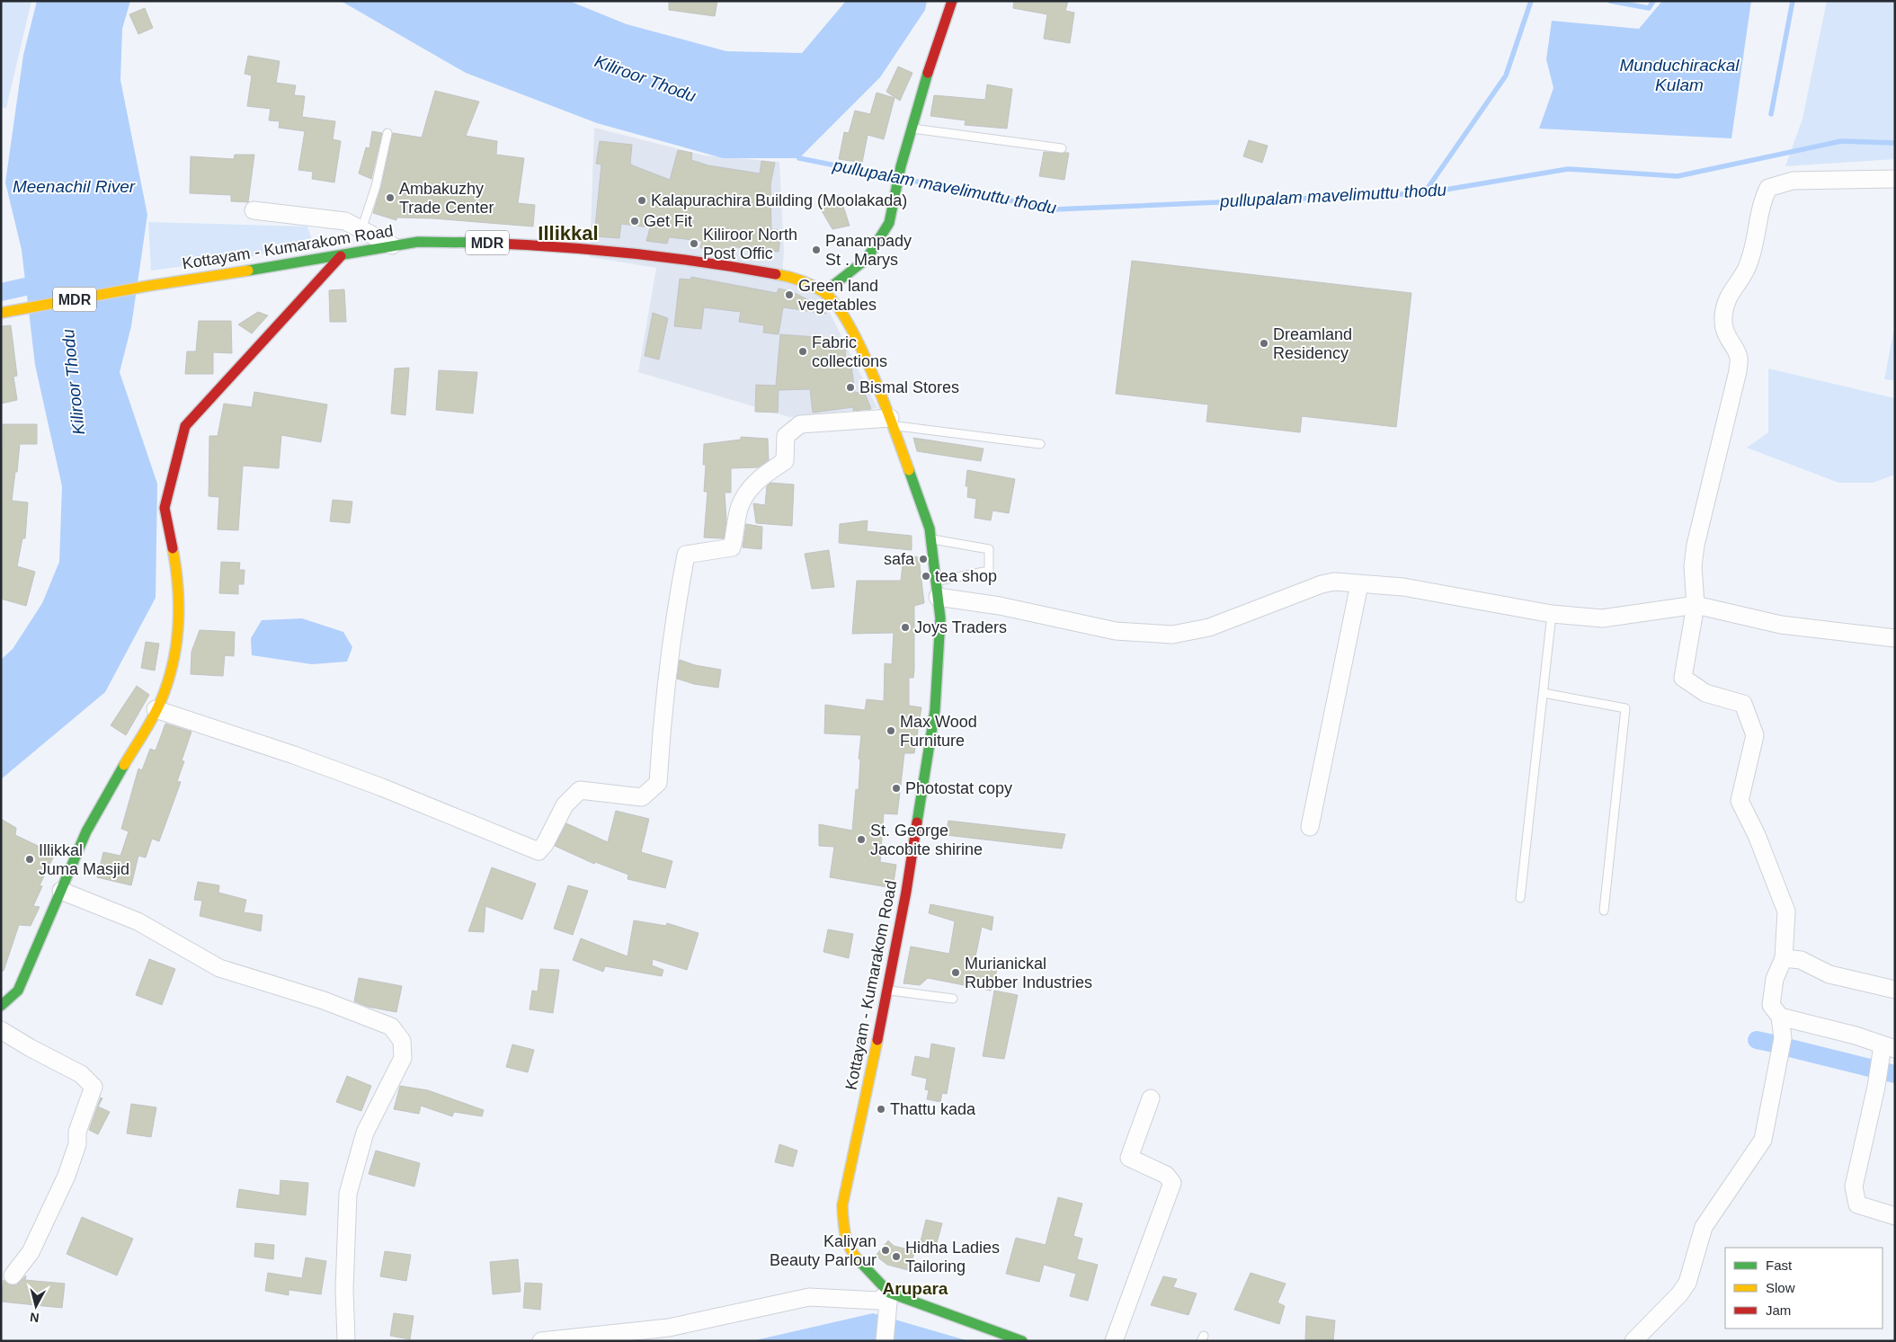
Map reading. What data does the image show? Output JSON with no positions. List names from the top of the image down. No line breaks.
{"streets":{"main road":["MDR","Kottayam - Kumarakom Road"]},"districts":["Illikkal","Arupara"],"water":["Munduchirackal Kulam","Kiliroor Thodu","Meenachil River","pullupalam mavelimuttu thodu"],"places":["Ambakuzhy Trade Center","Kalapurachira Building (Moolakada)","Get Fit","Kiliroor North Post Offic","Panampady St . Marys","Green land vegetables","Dreamland Residency","Fabric collections","Bismal Stores","safa","tea shop","Joys Traders","Max Wood Furniture","Photostat copy","St. George Jacobite shirine","Illikkal Juma Masjid","Murianickal Rubber Industries","Thattu kada","Kaliyan Beauty Parlour","Hidha Ladies Tailoring"],"legend":["Fast","Slow","Jam"],"north":"bottom"}
